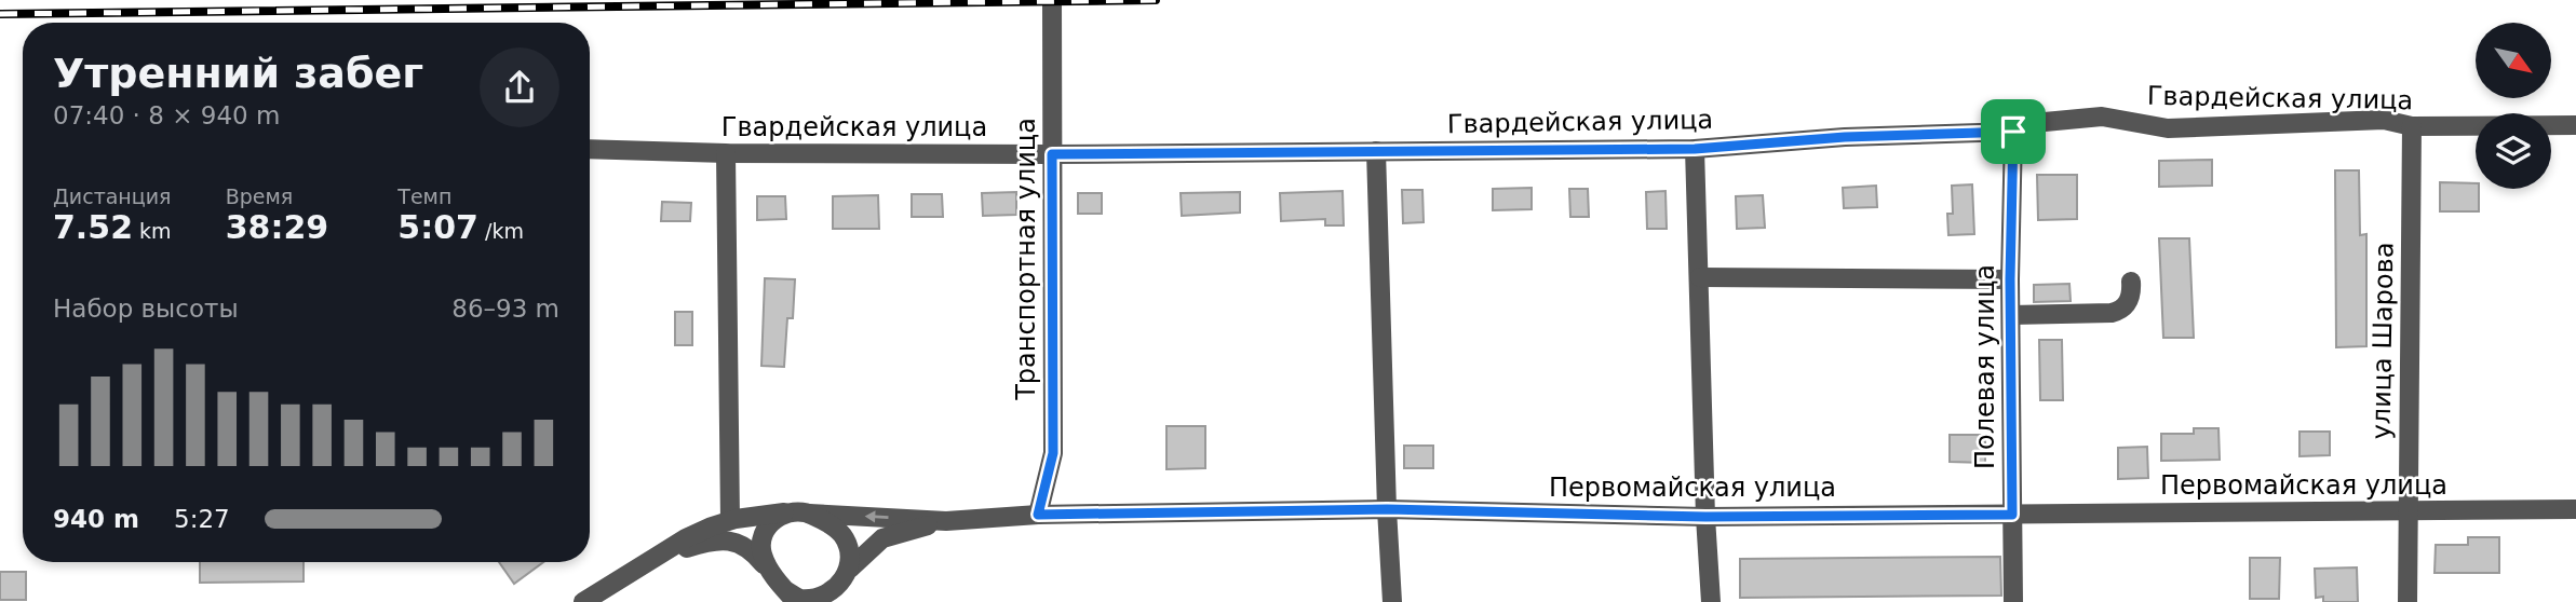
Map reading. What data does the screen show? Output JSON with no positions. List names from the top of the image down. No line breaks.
{"streets":{"street":["Гвардейская улица","Транспортная улица","улица Шарова","Полевая улица","Первомайская улица"]},"crossings":[["Гвардейская улица","Транспортная улица"],["Гвардейская улица","улица Шарова"],["Гвардейская улица","Полевая улица"],["Транспортная улица","Первомайская улица"],["улица Шарова","Первомайская улица"],["Полевая улица","Первомайская улица"]],"north":"bottom right","page":{"heading":["Утренний забег","07:40 · 8 × 940 m"],"stats":[["Дистанция","7.52 km"],["Время","38:29"],["Темп","5:07 /km"]],"chart":["Набор высоты","86–93 m"],"list":[{"name":"940 m","note":"5:27"}]}}
